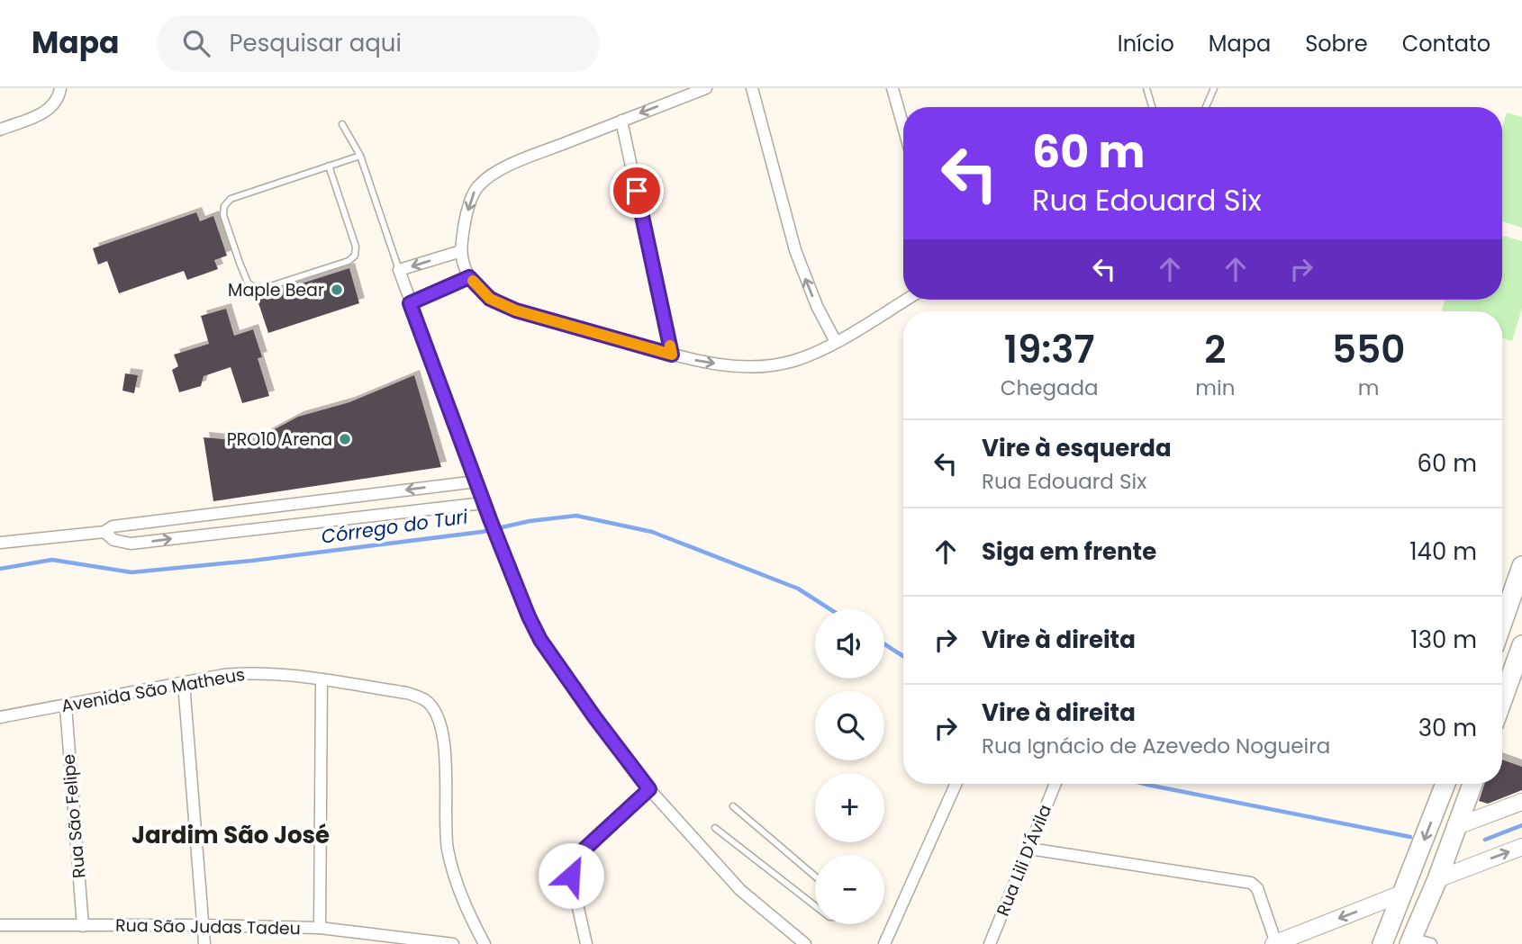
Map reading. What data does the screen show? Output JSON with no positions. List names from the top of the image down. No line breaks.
{"streets":{"street":["Avenida São Matheus","Rua São Felipe","Rua Lili D'Ávila","Rua São Judas Tadeu"]},"crossings":[["Avenida São Matheus","Rua São Felipe"],["Rua São Felipe","Rua São Judas Tadeu"]],"districts":["Jardim São José"],"water":["Córrego do Turi"],"places":["Maple Bear","PRO10 Arena"],"page":{"header":"Mapa","search":"Pesquisar aqui","nav":["Início","Mapa","Sobre","Contato"],"turn":["60 m","Rua Edouard Six"],"eta":["19:37","Chegada","2","min","550","m"],"list":[{"name":"Vire à esquerda","note":"Rua Edouard Six","value":"60 m"},{"name":"Siga em frente","value":"140 m"},{"name":"Vire à direita","value":"130 m"},{"name":"Vire à direita","note":"Rua Ignácio de Azevedo Nogueira","value":"30 m"}],"map_buttons":["+","−"]}}
